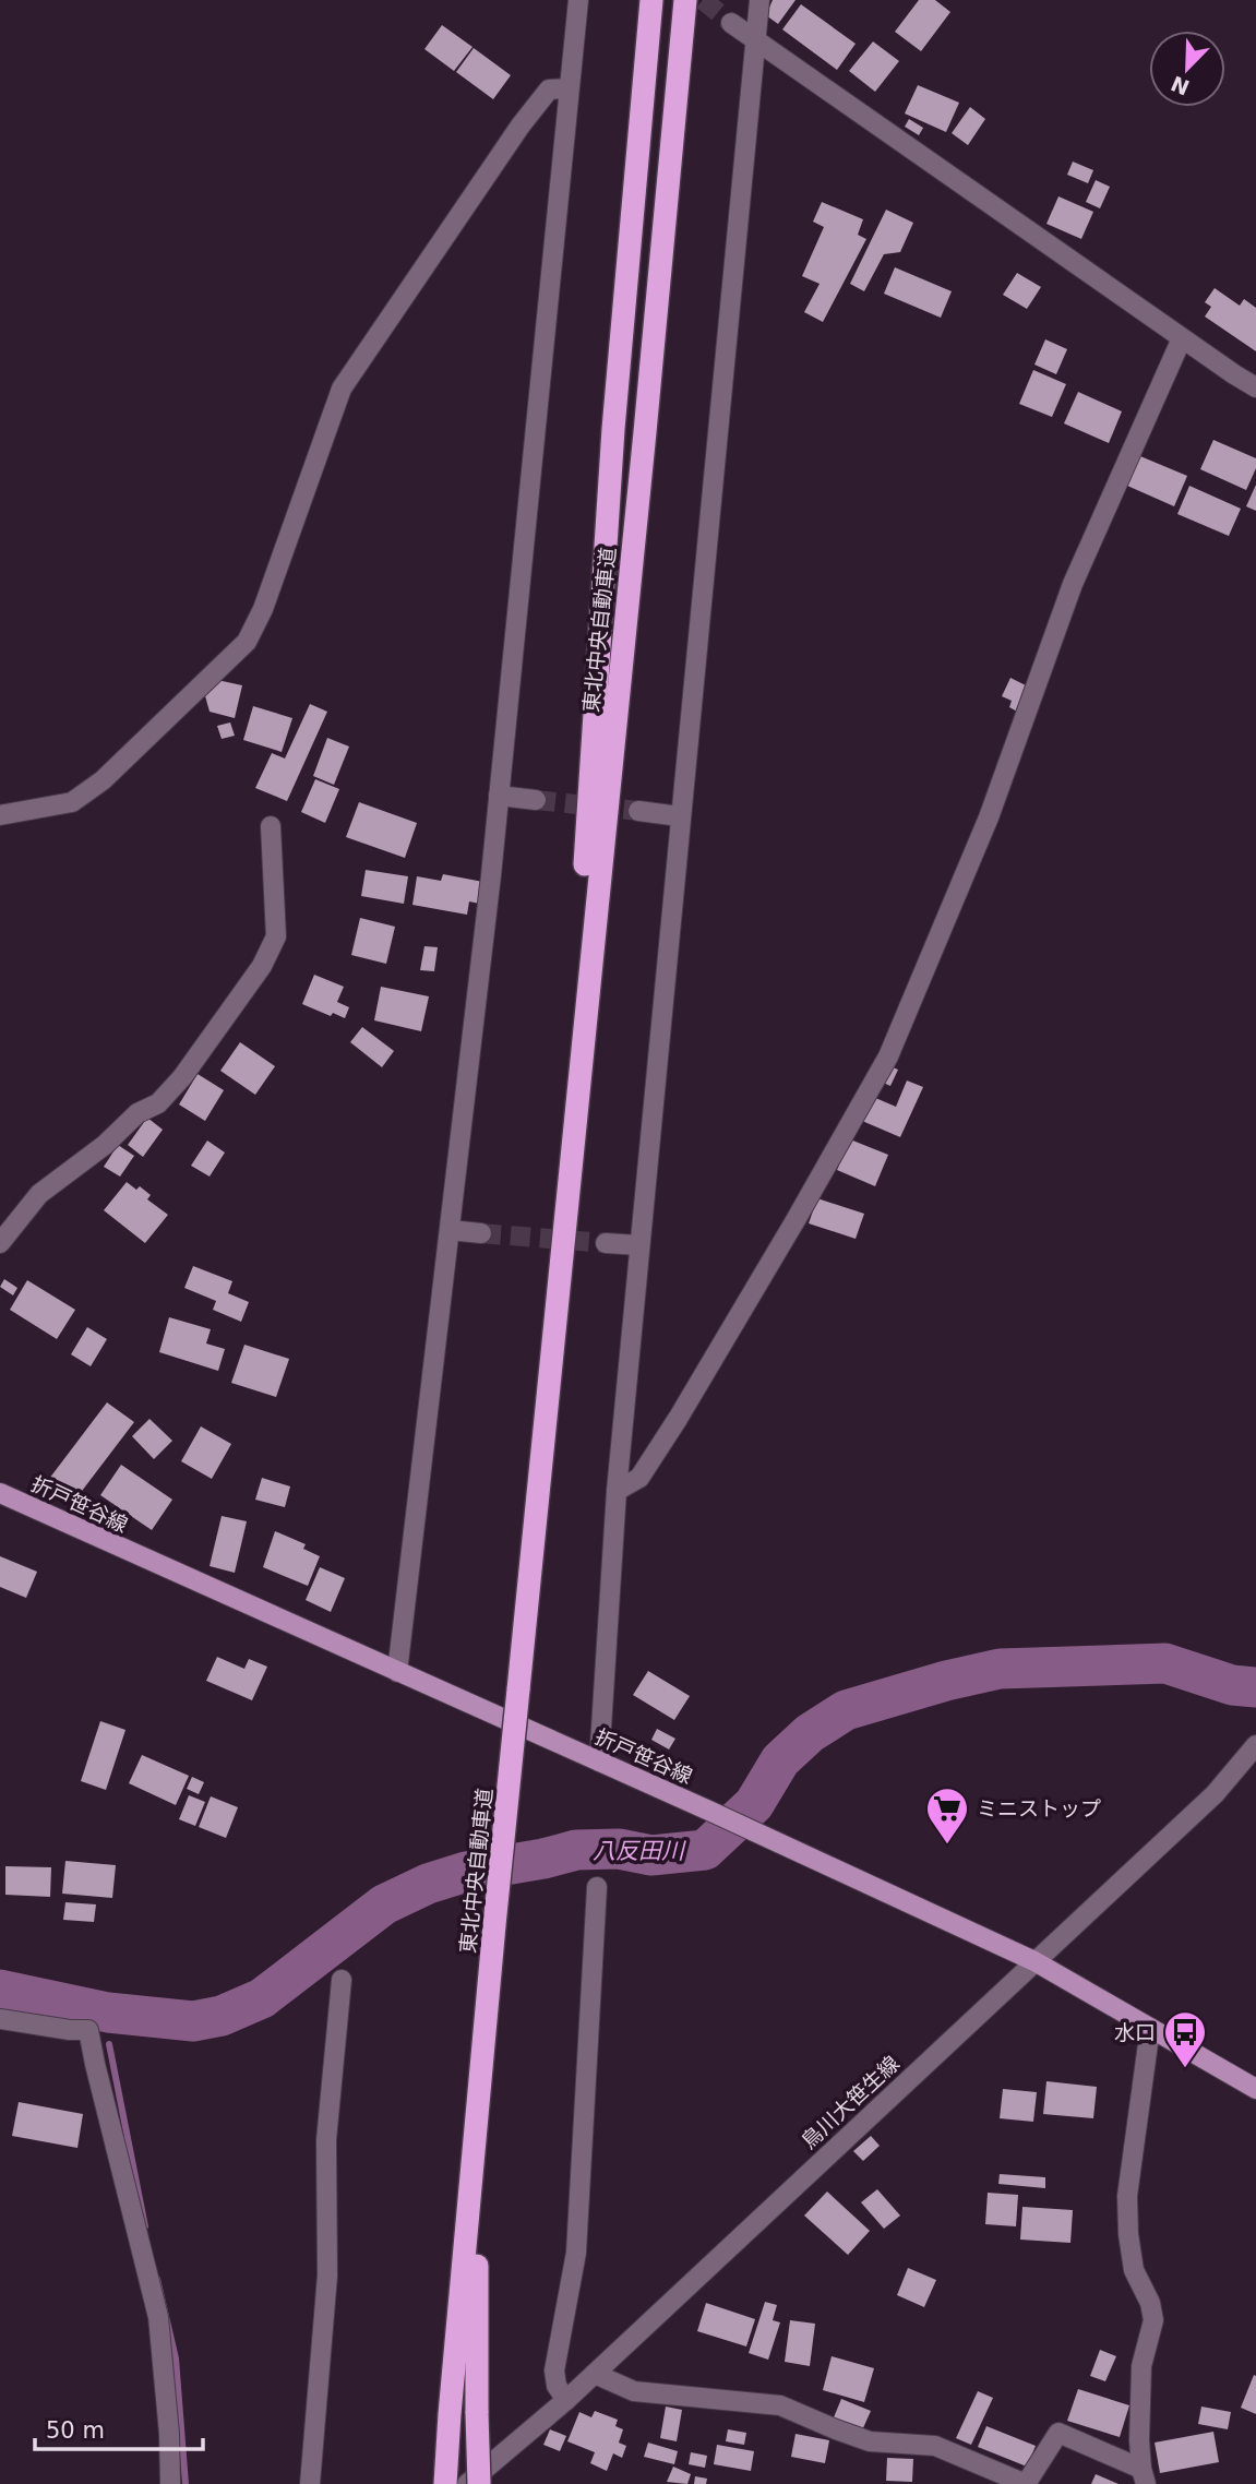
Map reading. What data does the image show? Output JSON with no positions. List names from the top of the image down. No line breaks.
{"streets":{"highway":["東北中央自動車道"],"main road":["折戸笹谷線"],"street":["鳥川大笹生線"]},"crossings":[["折戸笹谷線","鳥川大笹生線"]],"water":["八反田川"],"places":{"supermarket":["ミニストップ"],"bus stop":["水口"]},"scale_bar":"50 m","north":"bottom left"}
